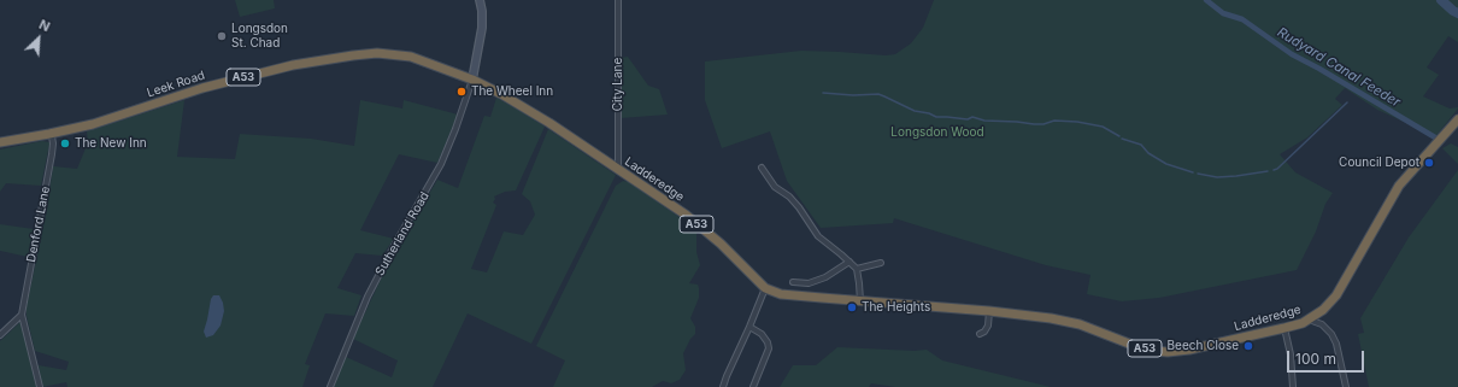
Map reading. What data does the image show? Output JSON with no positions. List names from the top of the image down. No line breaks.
{"streets":{"highway":["A53","Leek Road","Ladderedge"],"street":["City Lane","Denford Lane","Sutherland Road"]},"crossings":[["Leek Road","Ladderedge"],["Leek Road","Denford Lane"],["Leek Road","Sutherland Road"],["City Lane","Ladderedge"],["Ladderedge","Sutherland Road"]],"water":["Rudyard Canal Feeder"],"parks":["Longsdon Wood"],"places":["Longsdon St. Chad","The Wheel Inn","The New Inn","Council Depot","The Heights","Beech Close"],"scale_bar":"100 m","north":"top right"}
